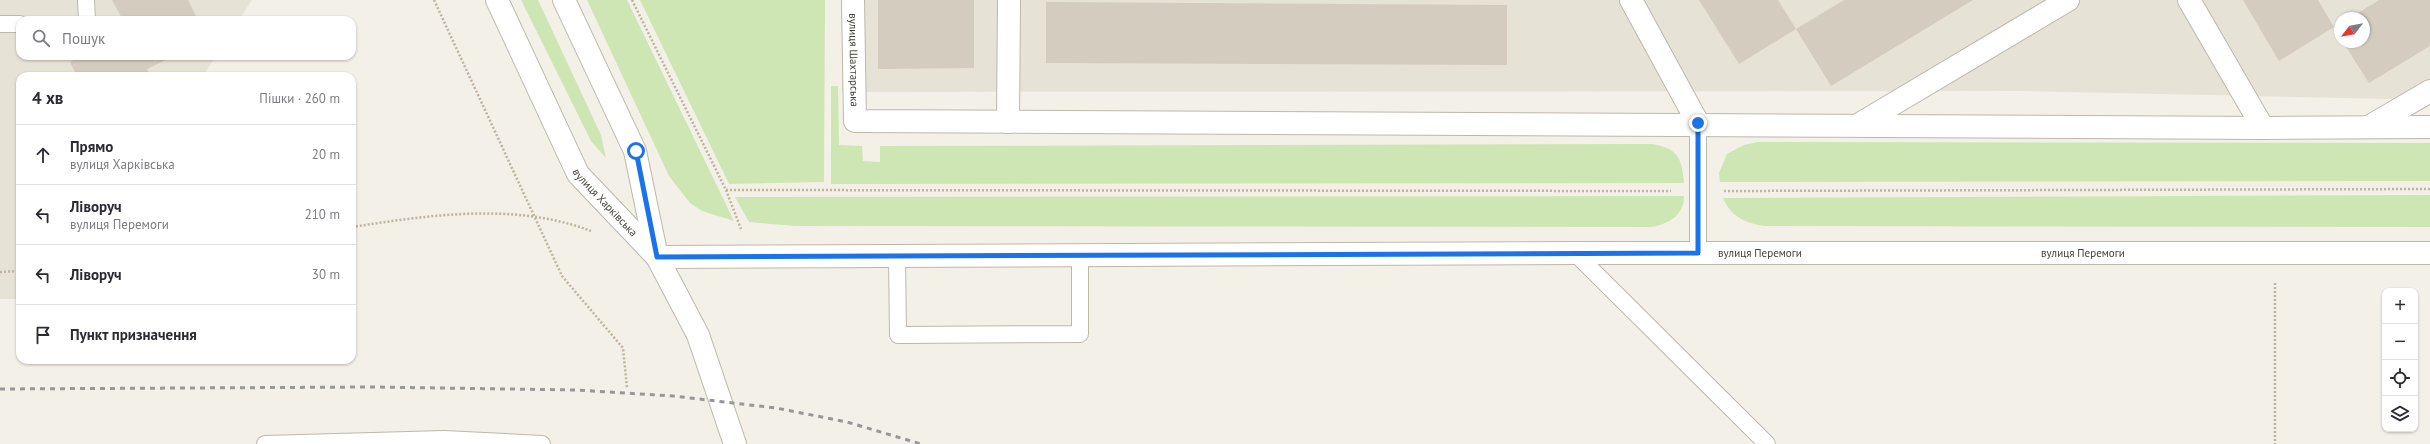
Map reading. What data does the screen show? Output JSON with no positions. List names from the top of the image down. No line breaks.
{"streets":{"street":["вулиця Шахтарська","вулиця Харківська","вулиця Перемоги"]},"crossings":[["вулиця Харківська","вулиця Перемоги"]],"north":"bottom left","page":{"search":"Пошук","heading":["4 хв","Пішки · 260 m"],"list":[["Прямо","вулиця Харківська","20 m"],["Ліворуч","вулиця Перемоги","210 m"],["Ліворуч","30 m"],"Пункт призначення"],"map_buttons":["+","−"]}}
